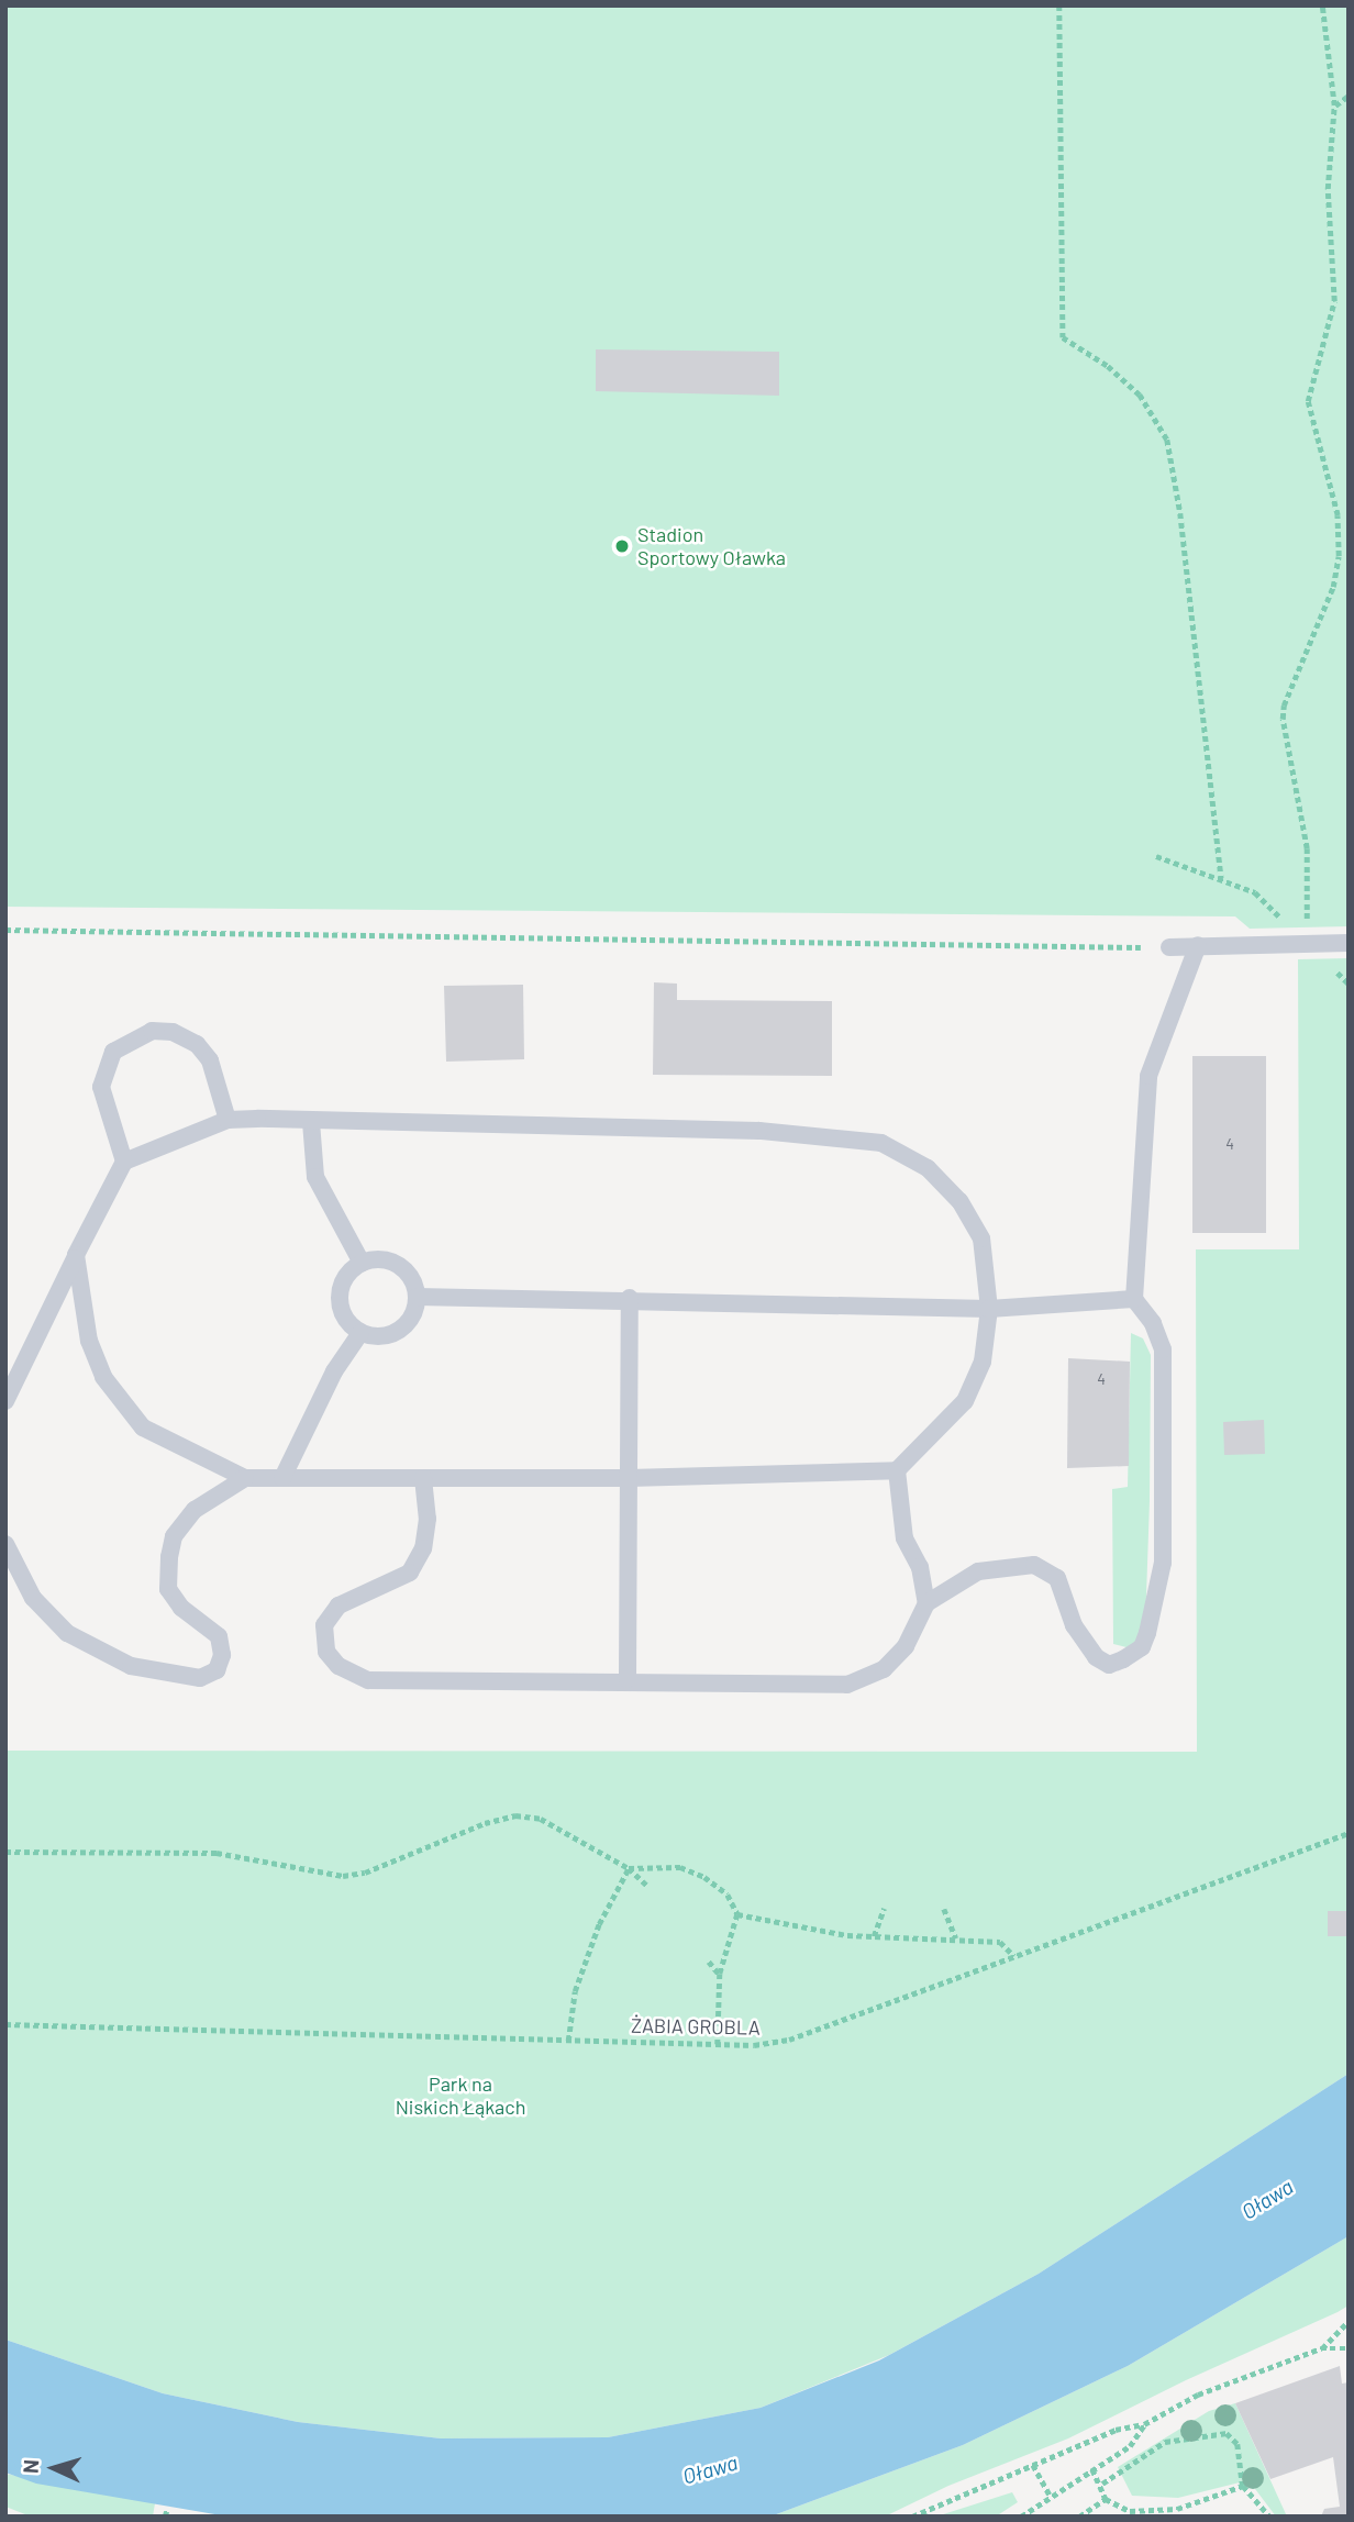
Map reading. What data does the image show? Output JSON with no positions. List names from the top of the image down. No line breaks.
{"streets":{"path":["ŻABIA GROBLA"]},"water":["Oława"],"parks":["Park na Niskich Łąkach"],"places":["Stadion Sportowy Oławka"],"house_numbers":["4","4"],"north":"left"}
